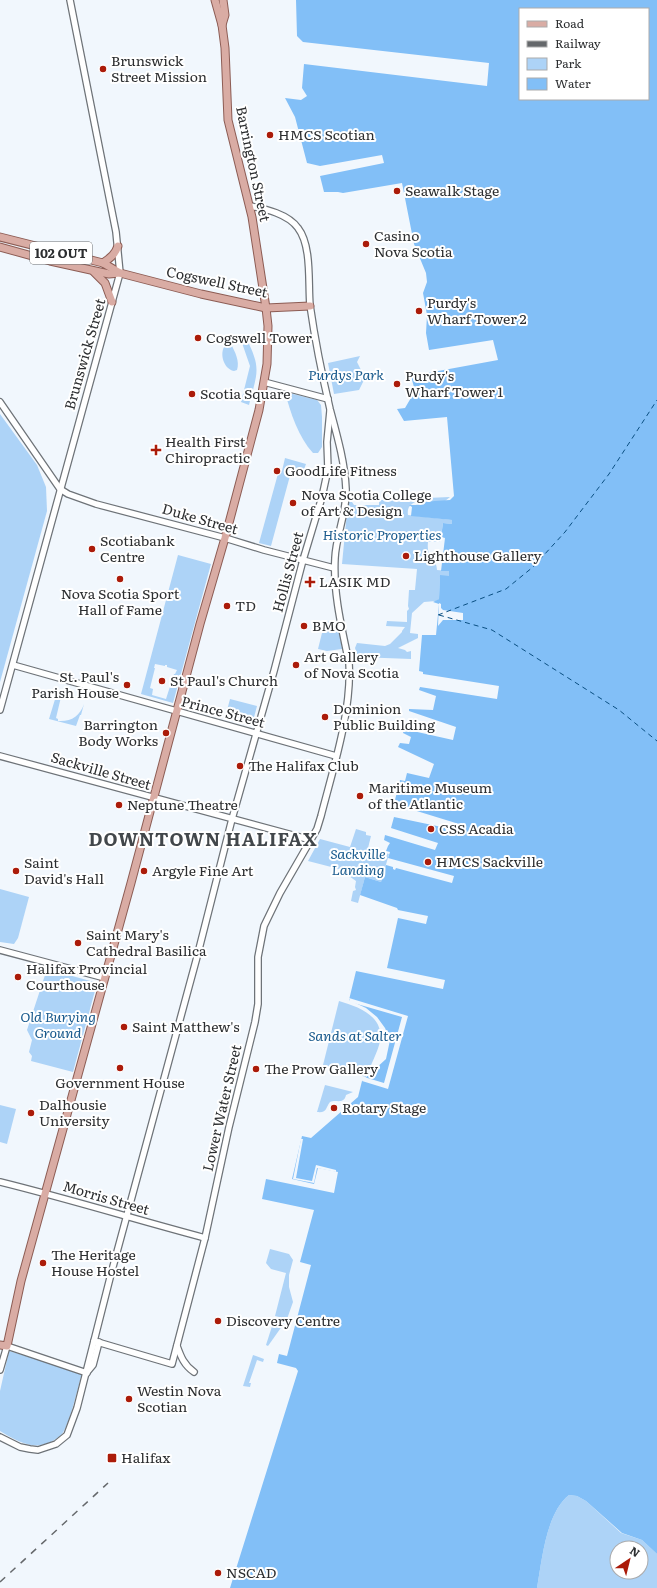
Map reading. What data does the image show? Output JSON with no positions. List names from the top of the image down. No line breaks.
{"streets":{"main road":["Barrington Street","102 OUT","Cogswell Street"],"street":["Brunswick Street","Duke Street","Hollis Street","Prince Street","Sackville Street","Lower Water Street","Morris Street"]},"crossings":[["Barrington Street","Cogswell Street"],["Barrington Street","Duke Street"],["Barrington Street","Prince Street"],["Barrington Street","Sackville Street"],["Barrington Street","Lower Water Street"],["Barrington Street","Morris Street"],["Cogswell Street","Brunswick Street"],["Cogswell Street","Lower Water Street"],["Brunswick Street","Duke Street"],["Brunswick Street","Prince Street"],["Duke Street","Hollis Street"],["Duke Street","Lower Water Street"],["Hollis Street","Prince Street"],["Hollis Street","Sackville Street"],["Hollis Street","Lower Water Street"],["Hollis Street","Morris Street"],["Prince Street","Lower Water Street"],["Sackville Street","Lower Water Street"],["Lower Water Street","Morris Street"]],"districts":["DOWNTOWN HALIFAX"],"parks":["Purdys Park","Historic Properties","Sackville Landing","Old Burying Ground","Sands at Salter"],"places":{"other":["Brunswick Street Mission","HMCS Scotian","Seawalk Stage","Casino Nova Scotia","Purdy's Wharf Tower 2","Cogswell Tower","Purdy's Wharf Tower 1","Scotia Square","GoodLife Fitness","Nova Scotia College of Art & Design","Scotiabank Centre","Lighthouse Gallery","Nova Scotia Sport Hall of Fame","TD","BMO","Art Gallery of Nova Scotia","St Paul's Church","St. Paul's Parish House","Dominion Public Building","Barrington Body Works","The Halifax Club","Maritime Museum of the Atlantic","Neptune Theatre","CSS Acadia","HMCS Sackville","Saint David's Hall","Argyle Fine Art","Saint Mary's Cathedral Basilica","Halifax Provincial Courthouse","Saint Matthew's","Government House","The Prow Gallery","Rotary Stage","Dalhousie University","The Heritage House Hostel","Discovery Centre","Westin Nova Scotian","NSCAD"],"health":["Health First Chiropractic","LASIK MD"],"transit":["Halifax"]},"legend":["Road","Railway","Park","Water"],"north":"top right"}
